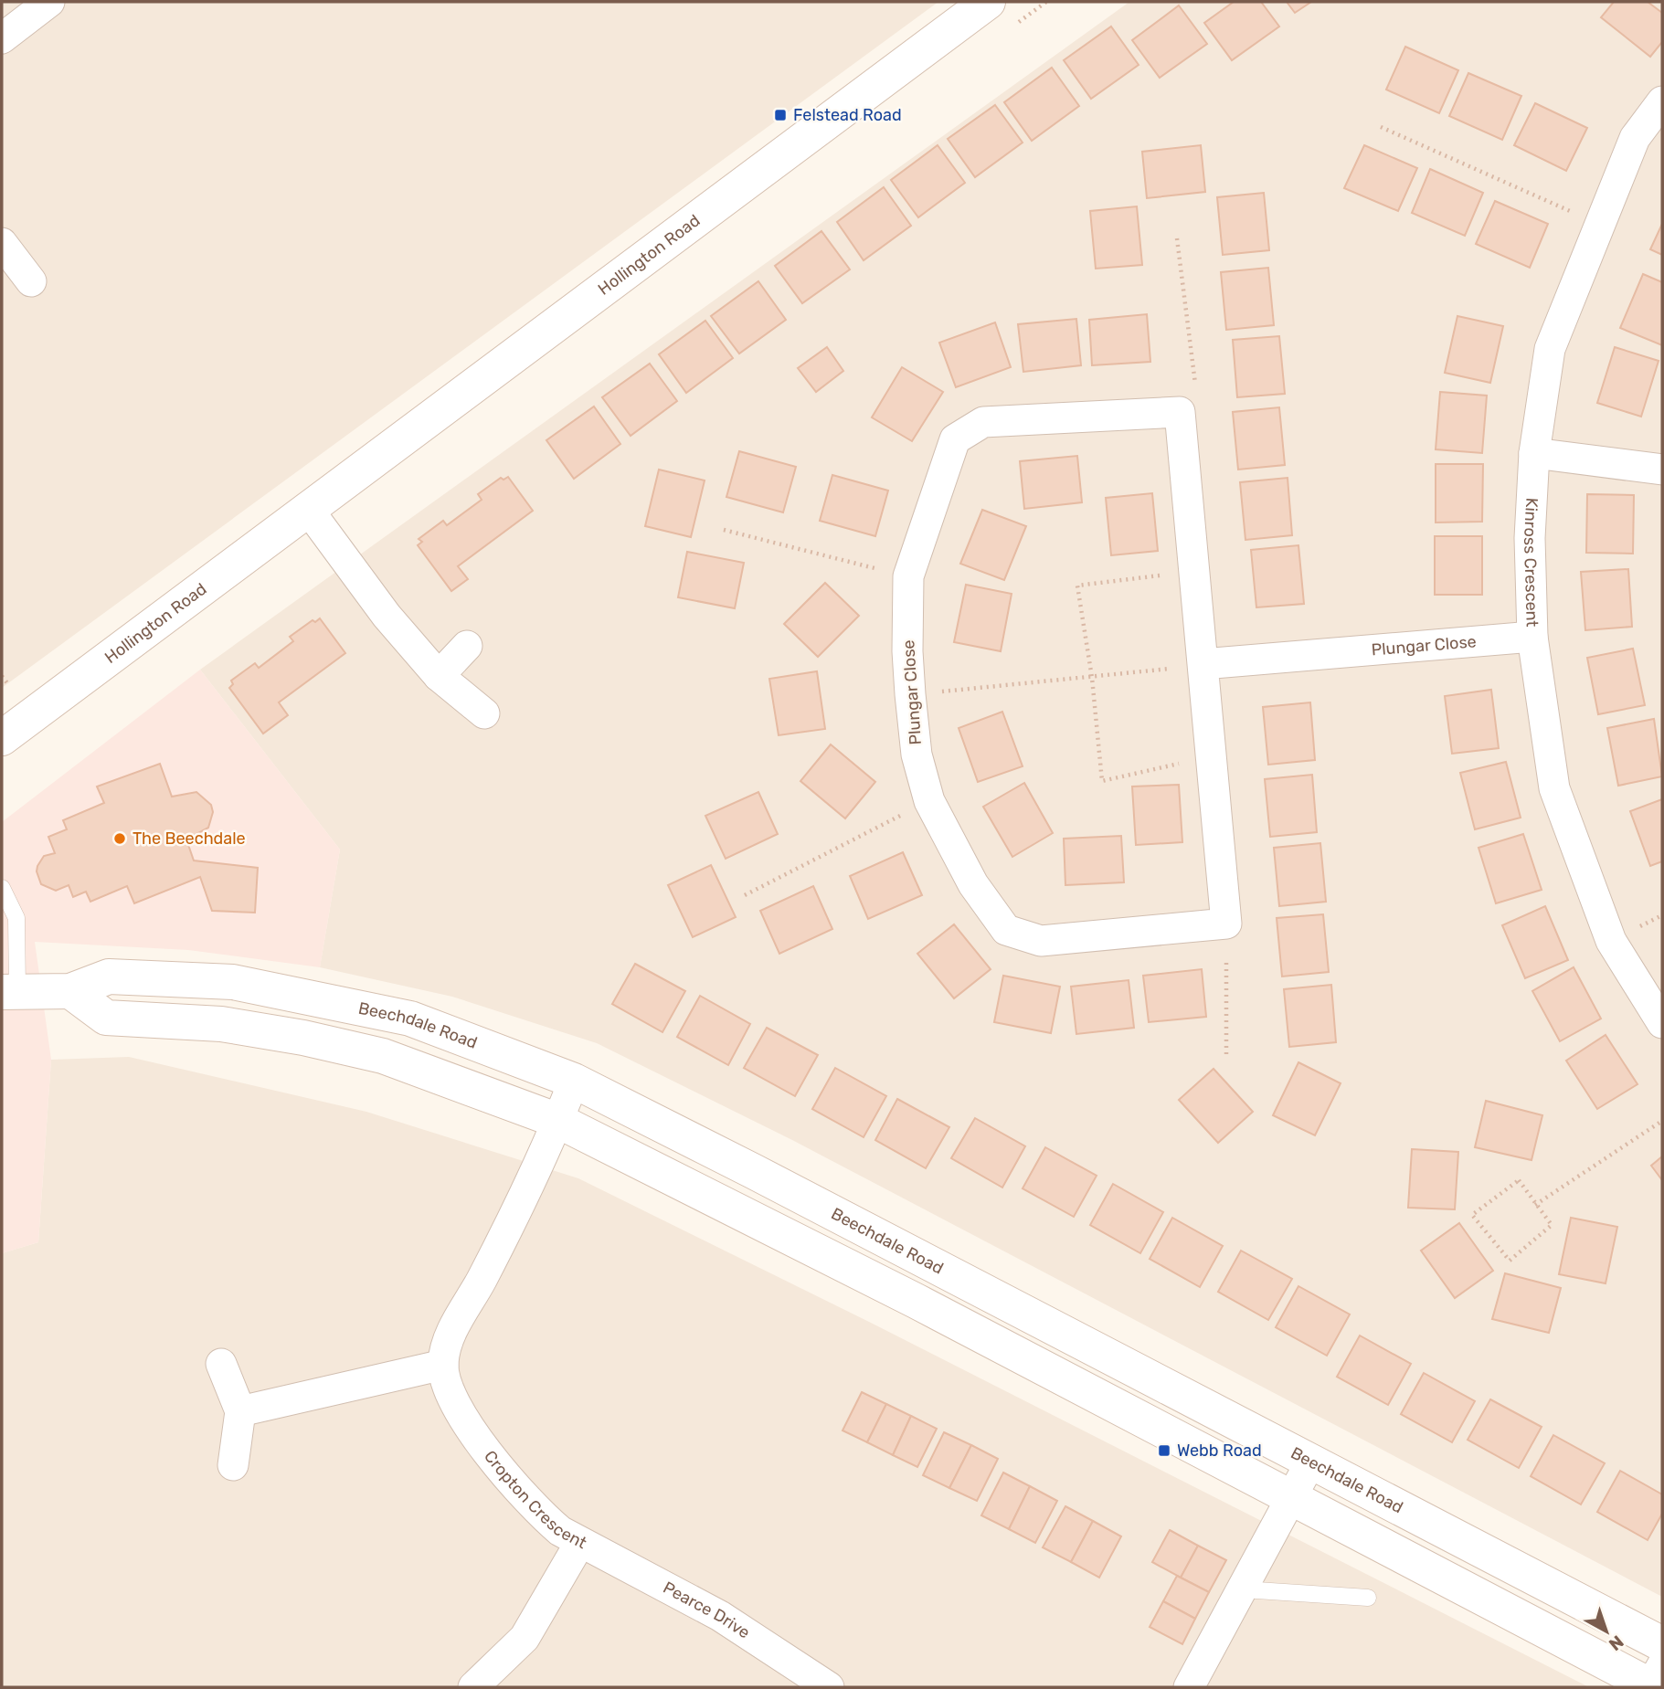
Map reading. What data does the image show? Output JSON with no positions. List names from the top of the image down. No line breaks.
{"streets":{"street":["Hollington Road","Kinross Crescent","Plungar Close","Beechdale Road","Cropton Crescent","Pearce Drive"]},"crossings":[["Kinross Crescent","Plungar Close"],["Cropton Crescent","Pearce Drive"]],"places":{"transit":["Felstead Road","Webb Road"],"other":["The Beechdale"]},"north":"bottom right"}
